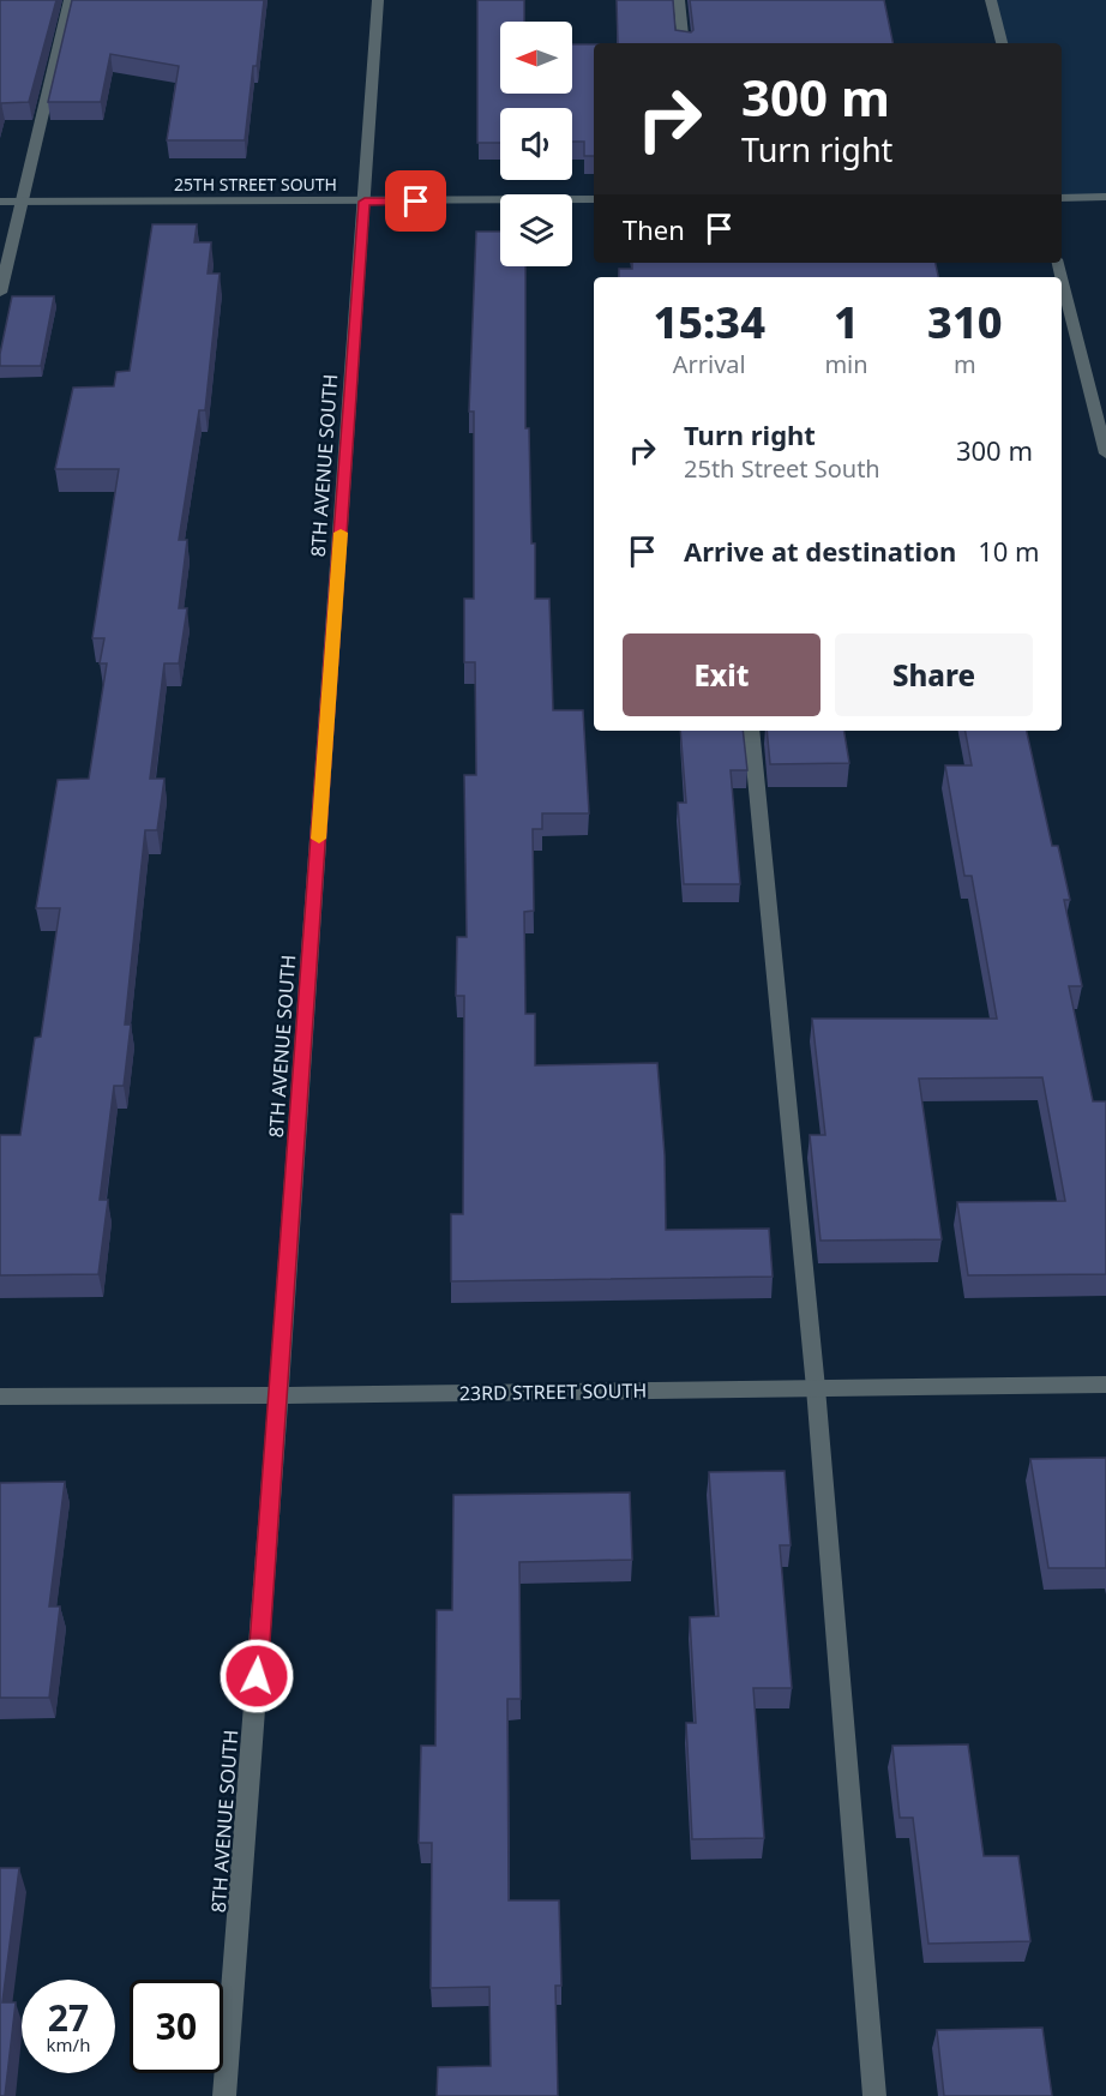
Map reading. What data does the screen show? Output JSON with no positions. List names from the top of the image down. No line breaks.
{"streets":{"street":["25TH STREET SOUTH","8TH AVENUE SOUTH","23RD STREET SOUTH"]},"crossings":[["25TH STREET SOUTH","8TH AVENUE SOUTH"],["8TH AVENUE SOUTH","23RD STREET SOUTH"]],"north":"left","page":{"turn":["300 m","Turn right"],"then":"Then","eta":["15:34","Arrival","1","min","310","m"],"list":[{"name":"Turn right","note":"25th Street South","value":"300 m"},{"name":"Arrive at destination","value":"10 m"}],"buttons":["Exit","Share"],"speed":"27 km/h","limit":"30"}}
